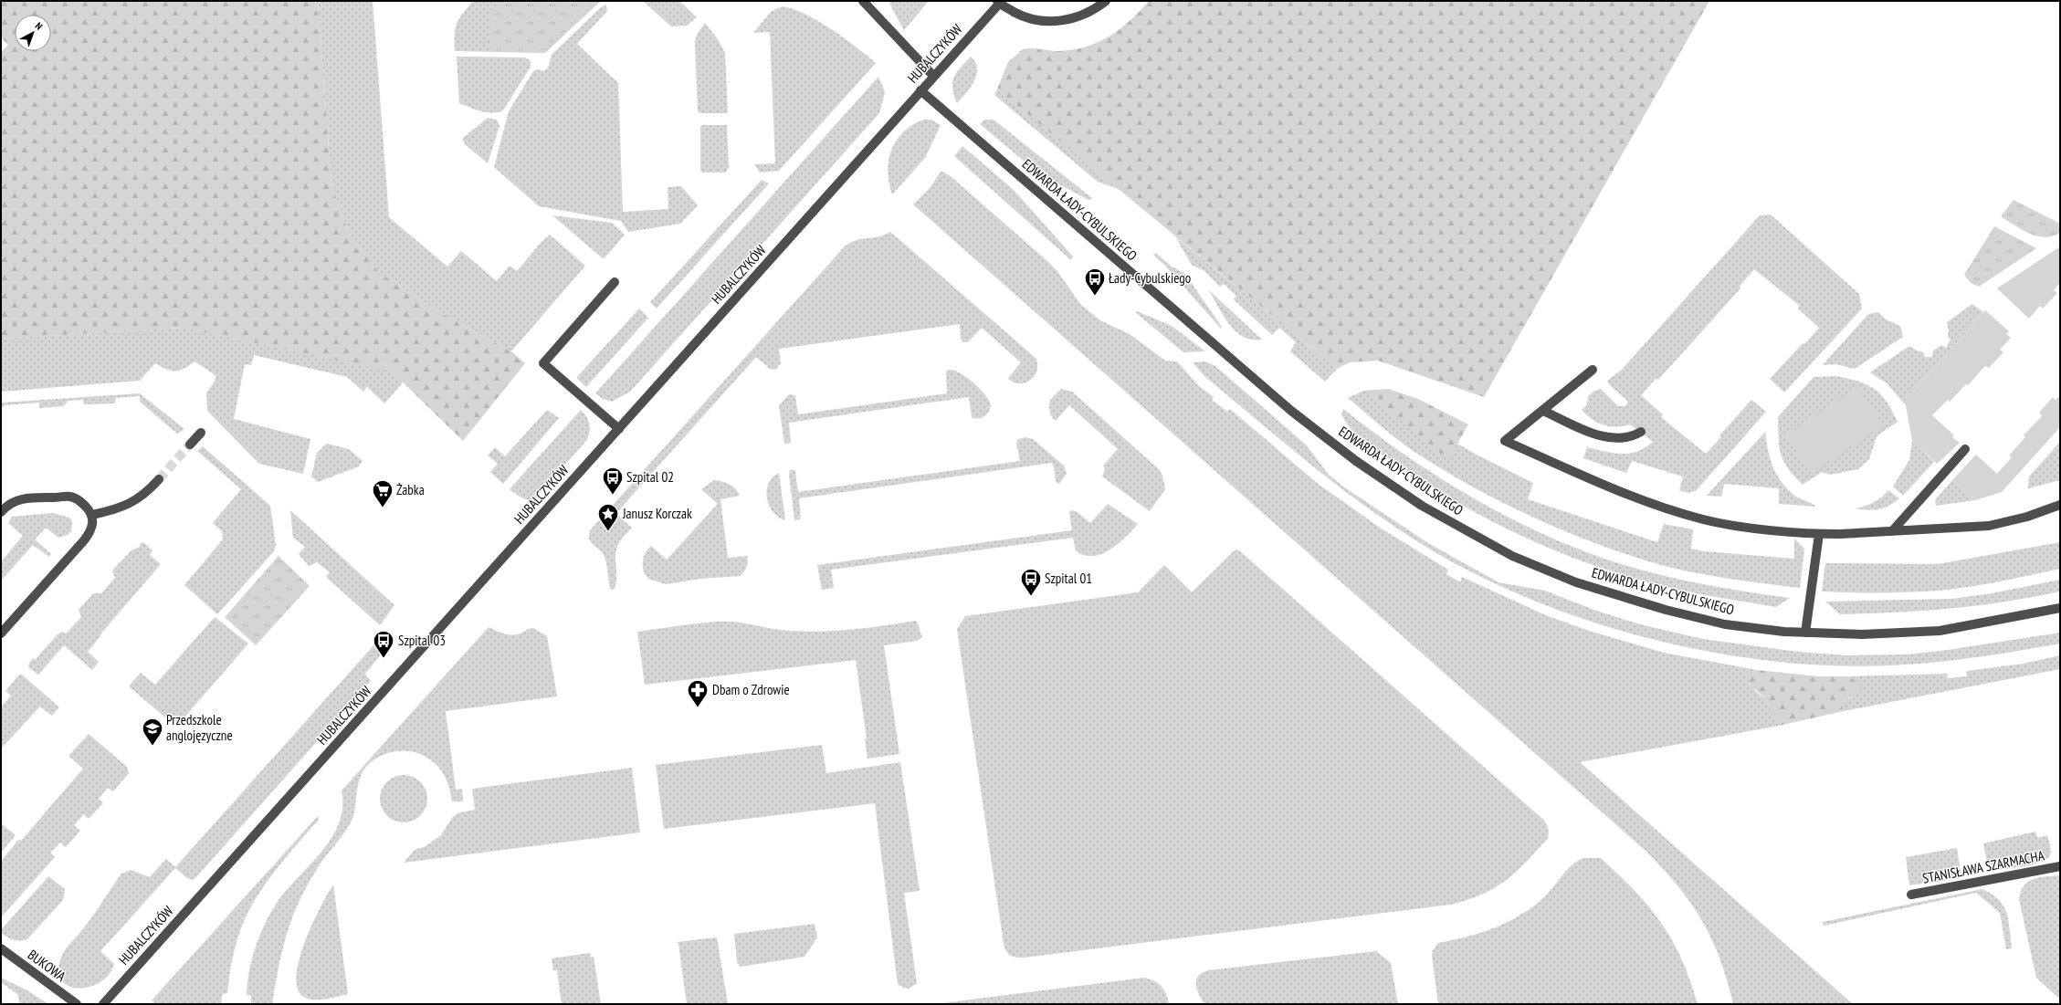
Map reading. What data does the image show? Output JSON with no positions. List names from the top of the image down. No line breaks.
{"streets":{"street":["HUBALCZYKÓW","EDWARDA ŁADY-CYBULSKIEGO","STANISŁAWA SZARMACHA","BUKOWA"]},"crossings":[["HUBALCZYKÓW","EDWARDA ŁADY-CYBULSKIEGO"]],"places":{"bus stop":["Łady-Cybulskiego","Szpital 02","Szpital 01","Szpital 03"],"supermarket":["Żabka"],"place":["Janusz Korczak"],"pharmacy":["Dbam o Zdrowie"],"school or university":["Przedszkole anglojęzyczne"]},"north":"top right"}
